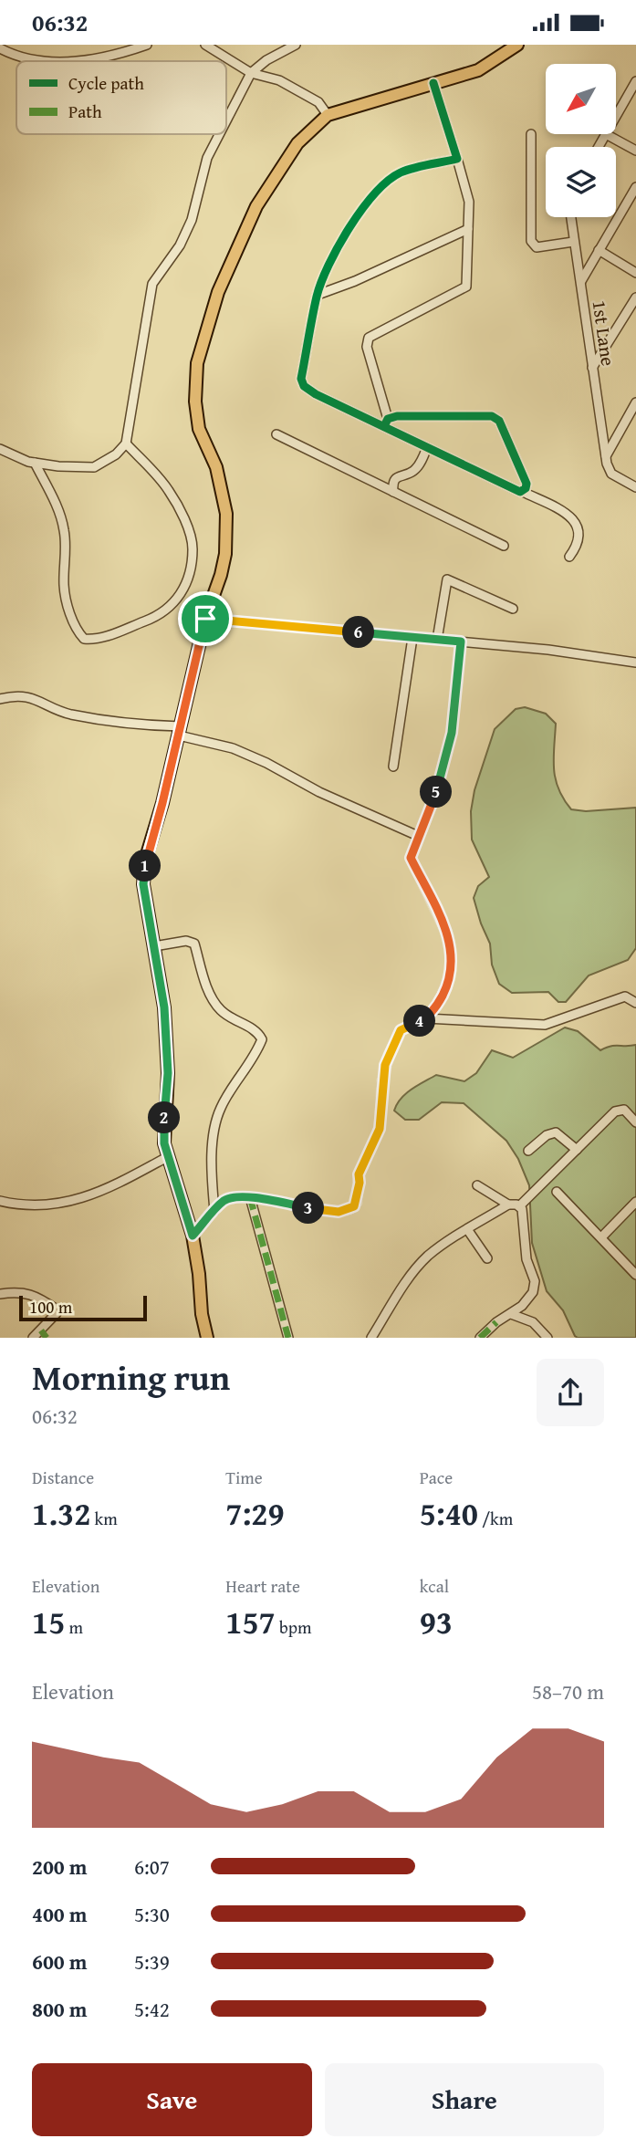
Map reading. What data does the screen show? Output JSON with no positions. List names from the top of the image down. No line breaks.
{"streets":{"street":["1st Lane"]},"legend":["Cycle path","Path"],"scale_bar":"100 m","north":"bottom left","page":{"status":"06:32","pins":["6","5","1","4","2","3"],"scale":"100 m","heading":["Morning run","06:32"],"stats":[["Distance","1.32 km"],["Time","7:29"],["Pace","5:40 /km"],["Elevation","15 m"],["Heart rate","157 bpm"],["kcal","93"]],"chart":["Elevation","58–70 m"],"list":[{"name":"200 m","note":"6:07"},{"name":"400 m","note":"5:30"},{"name":"600 m","note":"5:39"},{"name":"800 m","note":"5:42"}],"buttons":["Save","Share"]}}
